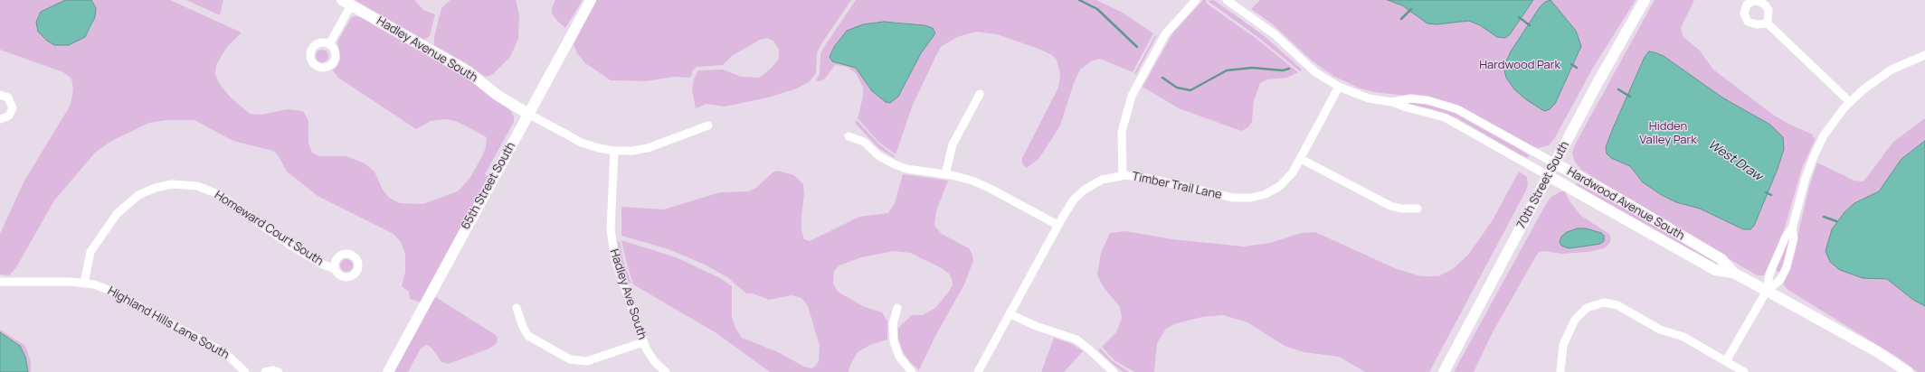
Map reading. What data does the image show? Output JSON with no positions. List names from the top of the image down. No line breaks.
{"streets":{"street":["Hadley Avenue South","70th Street South","65th Street South","Timber Trail Lane","Hardwood Avenue South","Homeward Court South","Hadley Ave South","Highland Hills Lane South"]},"crossings":[["Hadley Avenue South","65th Street South"],["70th Street South","Hardwood Avenue South"],["Timber Trail Lane","Hardwood Avenue South"],["Homeward Court South","Highland Hills Lane South"]],"water":["West Draw"],"parks":["Hardwood Park","Hidden Valley Park"]}
